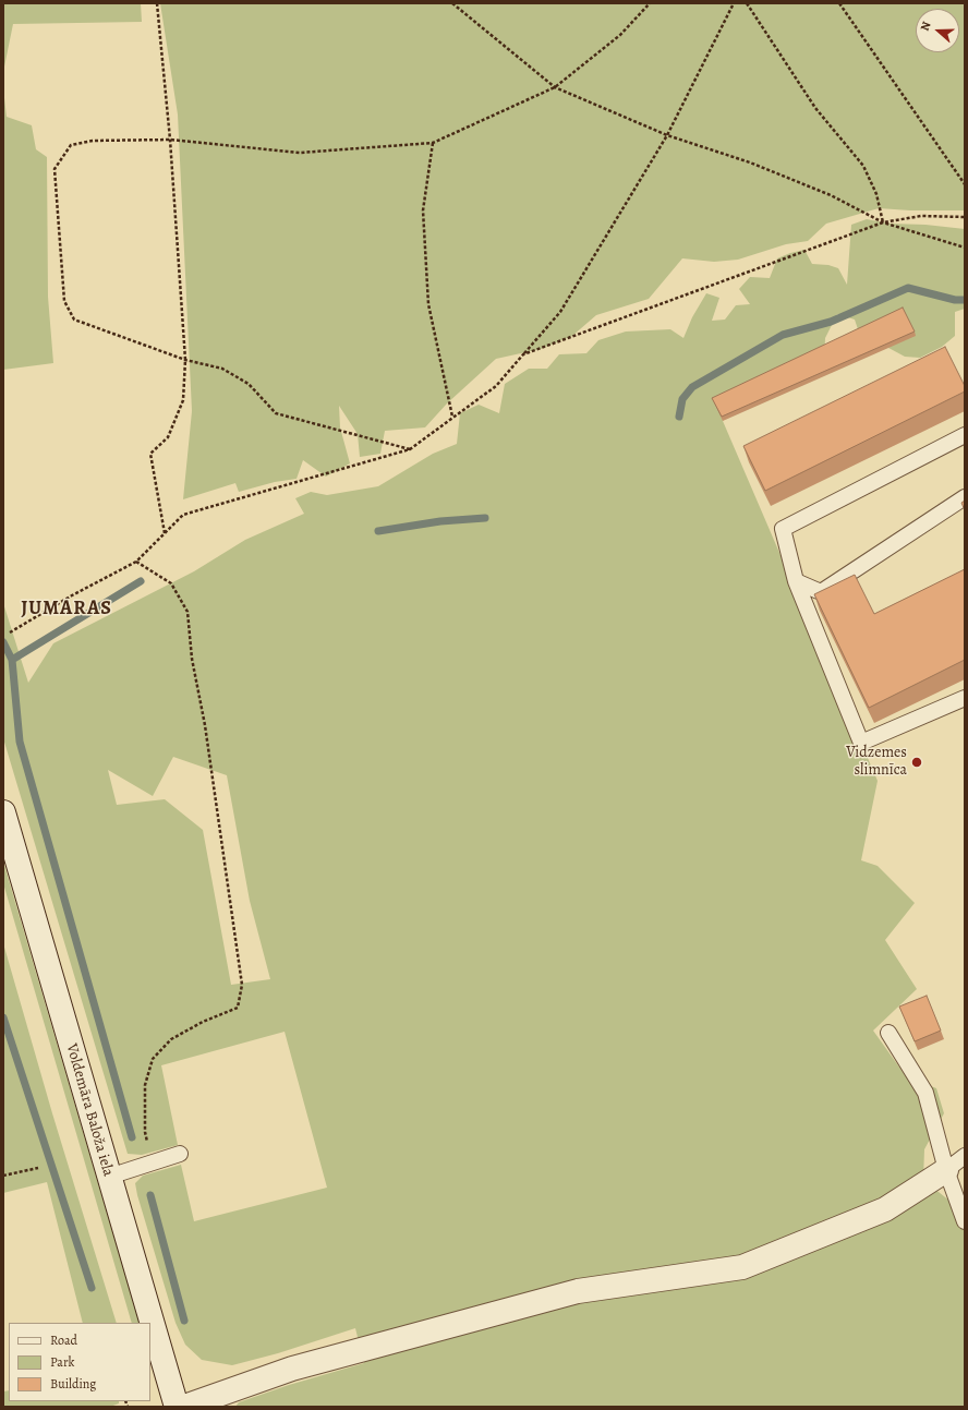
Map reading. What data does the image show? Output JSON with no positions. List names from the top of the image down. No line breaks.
{"streets":{"street":["Voldemāra Baloža iela"]},"districts":["JUMARAS"],"places":["Vidzemes slimnīca"],"legend":["Road","Park","Building"],"north":"left"}
